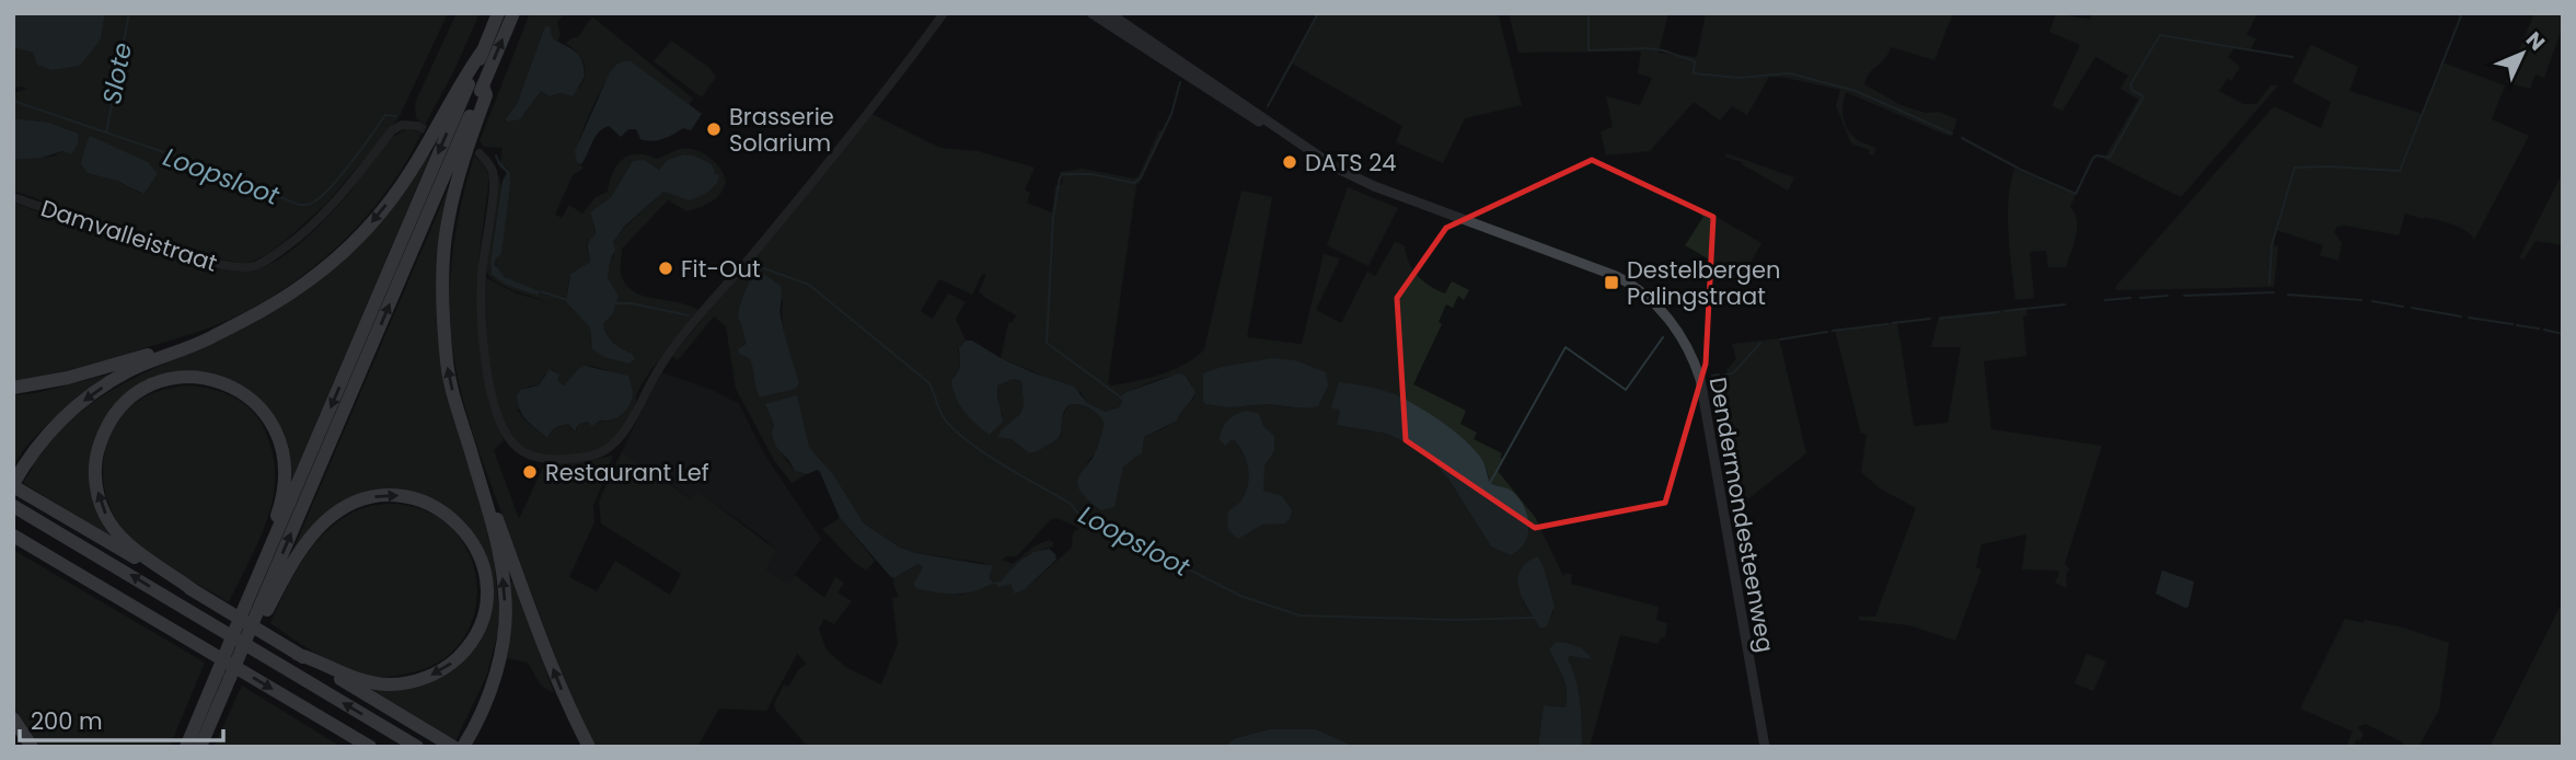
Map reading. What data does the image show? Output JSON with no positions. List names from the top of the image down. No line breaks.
{"streets":{"main road":["Dendermondesteenweg"],"street":["Damvalleistraat"]},"water":["Slote","Loopsloot"],"places":{"other":["Brasserie Solarium","DATS 24","Fit-Out","Restaurant Lef"],"transit":["Destelbergen Palingstraat"]},"scale_bar":"200 m","north":"top right"}
